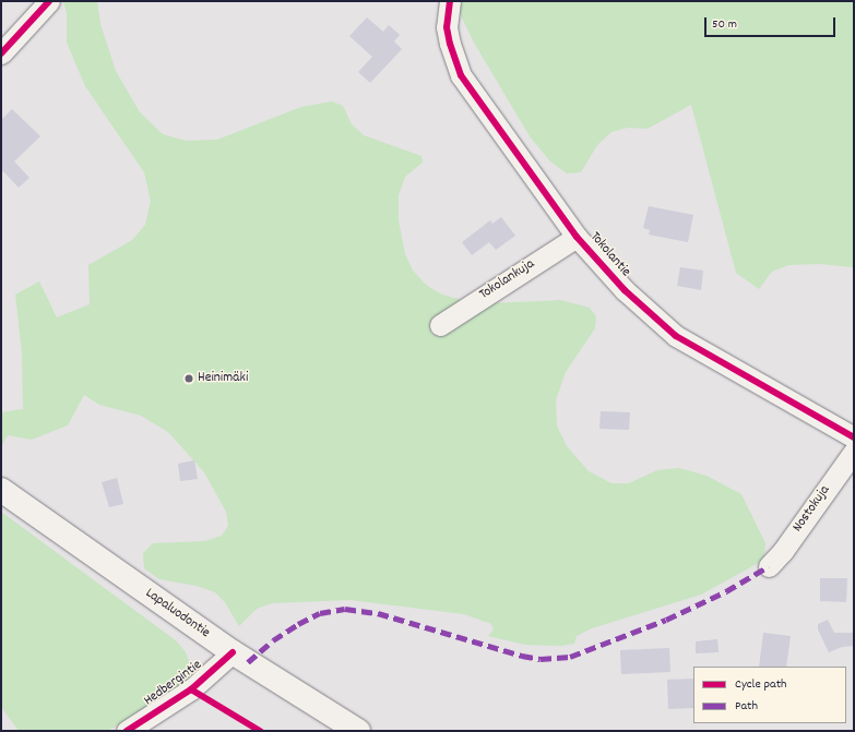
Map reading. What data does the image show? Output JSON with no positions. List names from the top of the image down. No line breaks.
{"streets":{"main road":["Lapaluodontie"],"street":["Tokolantie","Tokolankuja","Nostokuja","Hedbergintie"]},"crossings":[["Tokolantie","Tokolankuja"],["Lapaluodontie","Hedbergintie"]],"places":["Heinimäki"],"legend":["Cycle path","Path"],"scale_bar":"50 m"}
